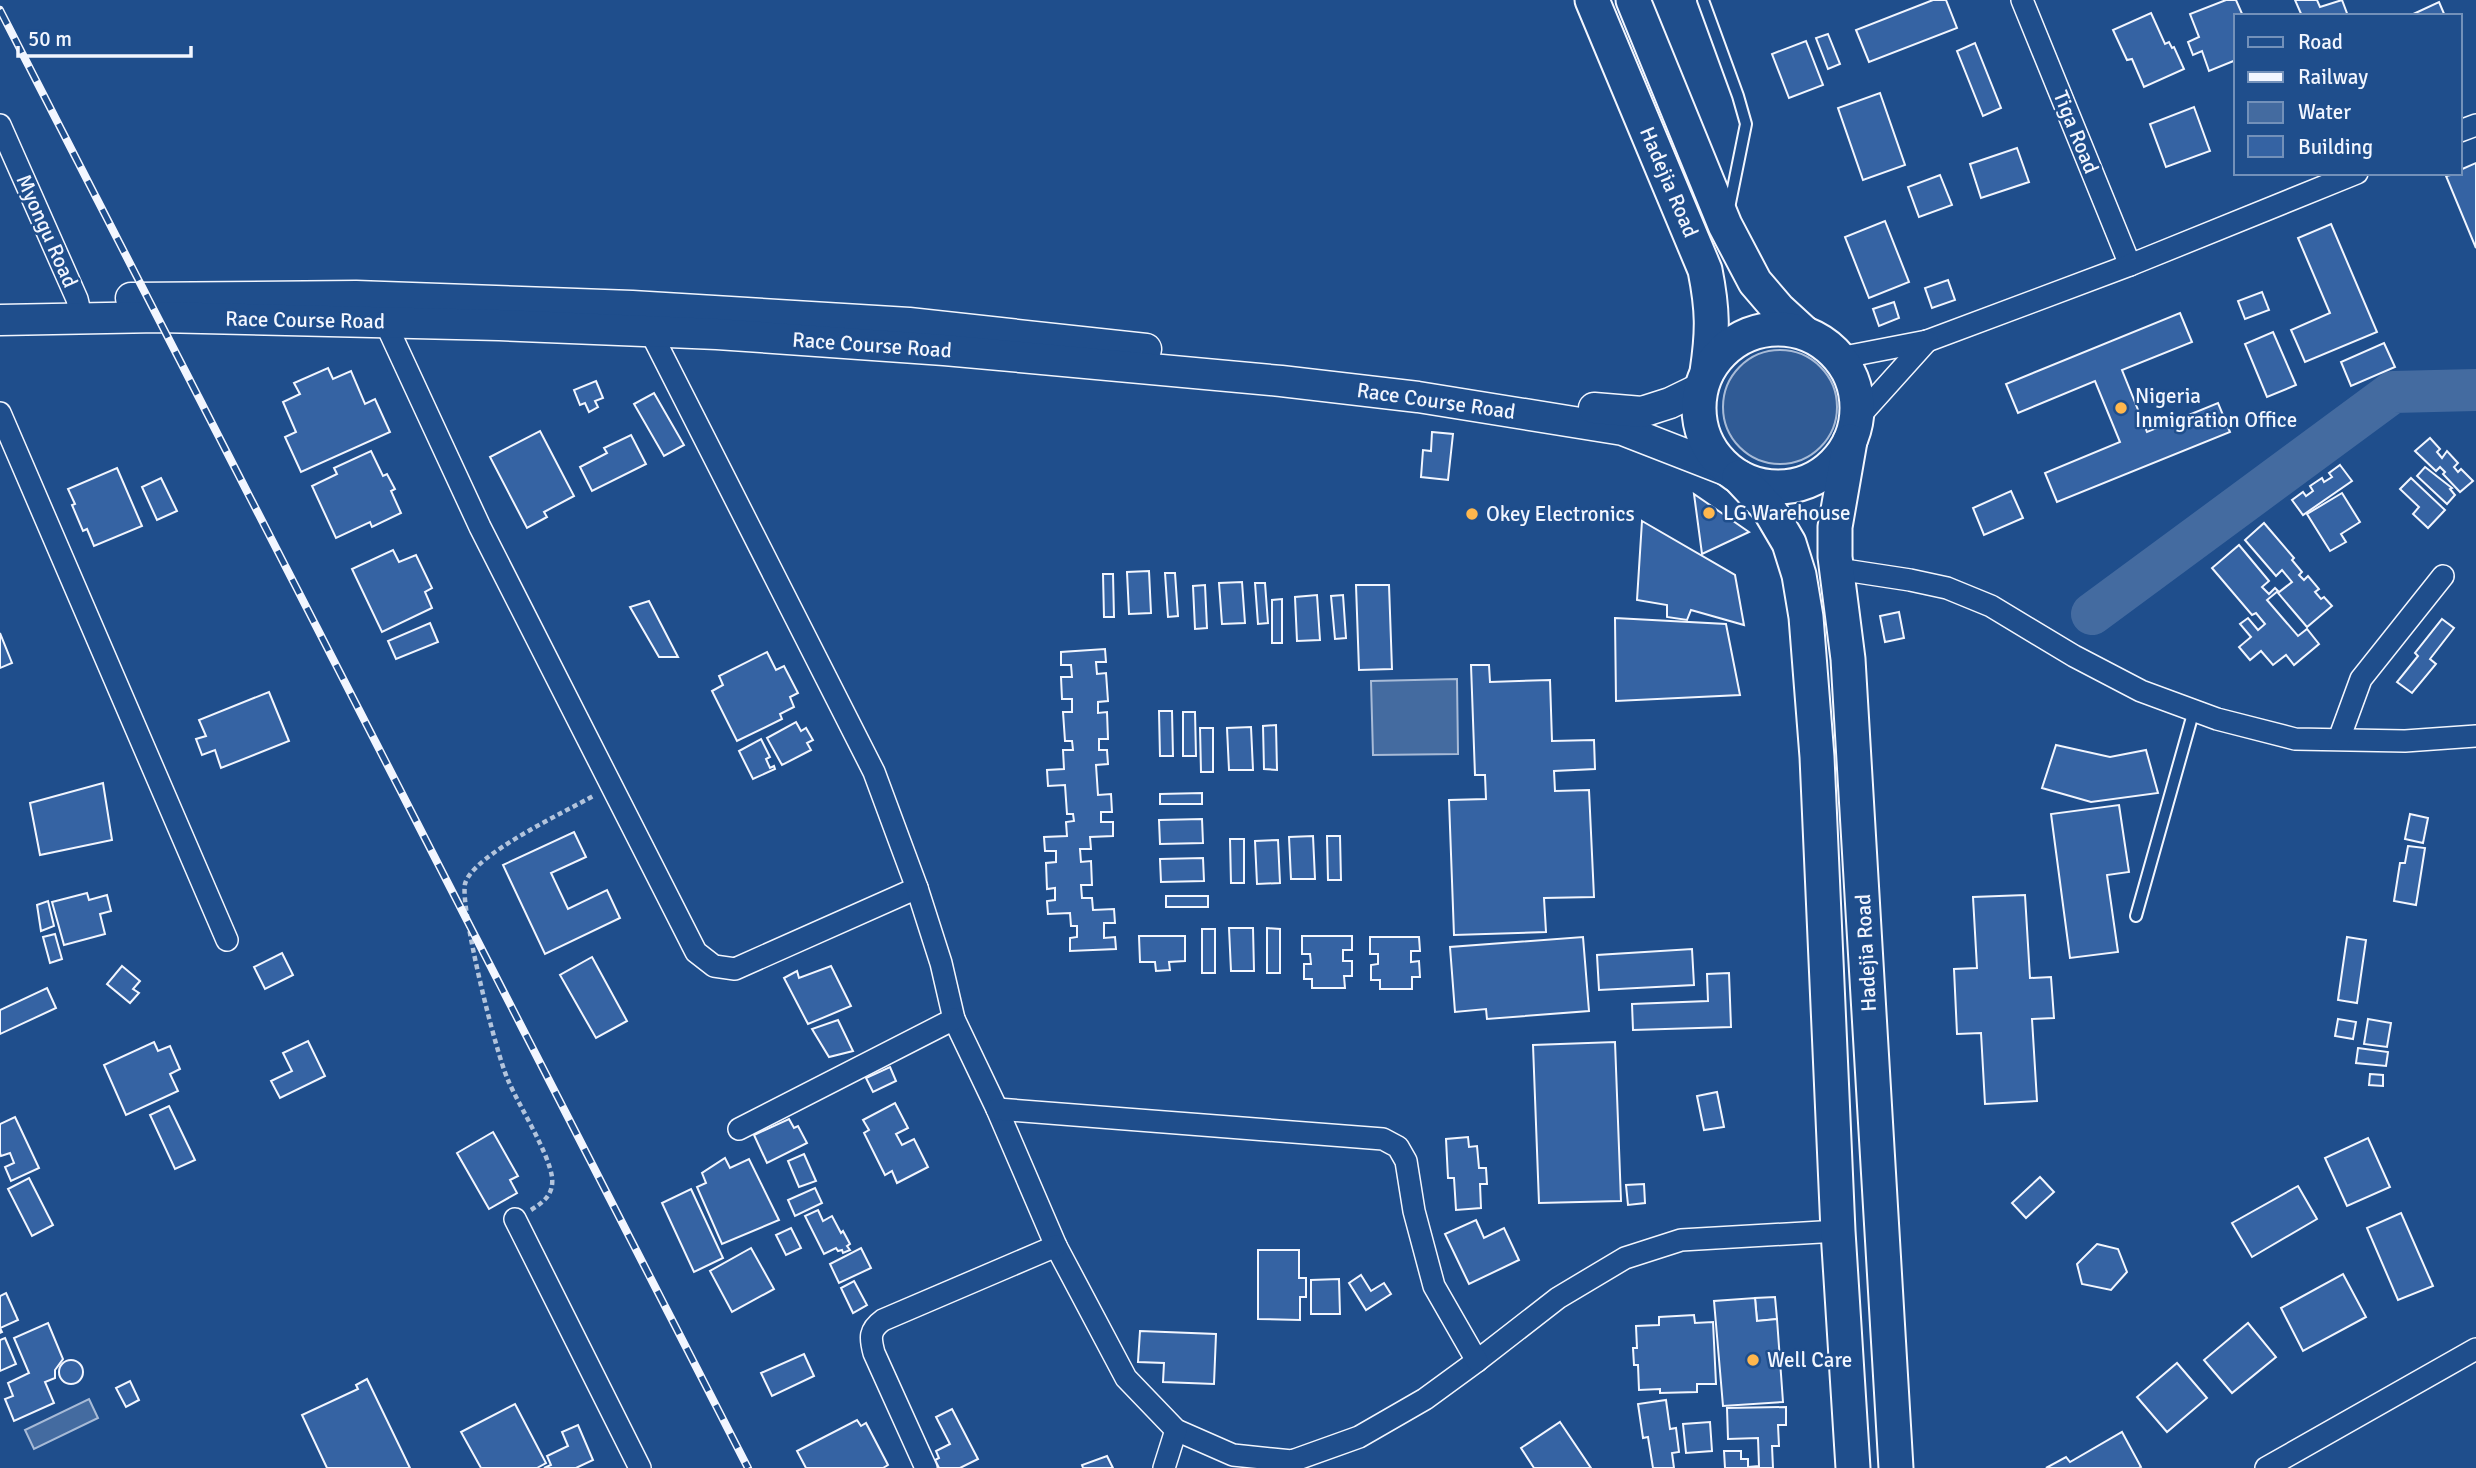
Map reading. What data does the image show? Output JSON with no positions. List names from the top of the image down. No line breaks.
{"streets":{"main road":["Hadejia Road"],"street":["Tiga Road","Myongu Road","Race Course Road"]},"crossings":[["Hadejia Road","Race Course Road"],["Myongu Road","Race Course Road"]],"places":["Nigeria Inmigration Office","LG Warehouse","Okey Electronics","Well Care"],"legend":["Road","Railway","Water","Building"],"scale_bar":"50 m"}
